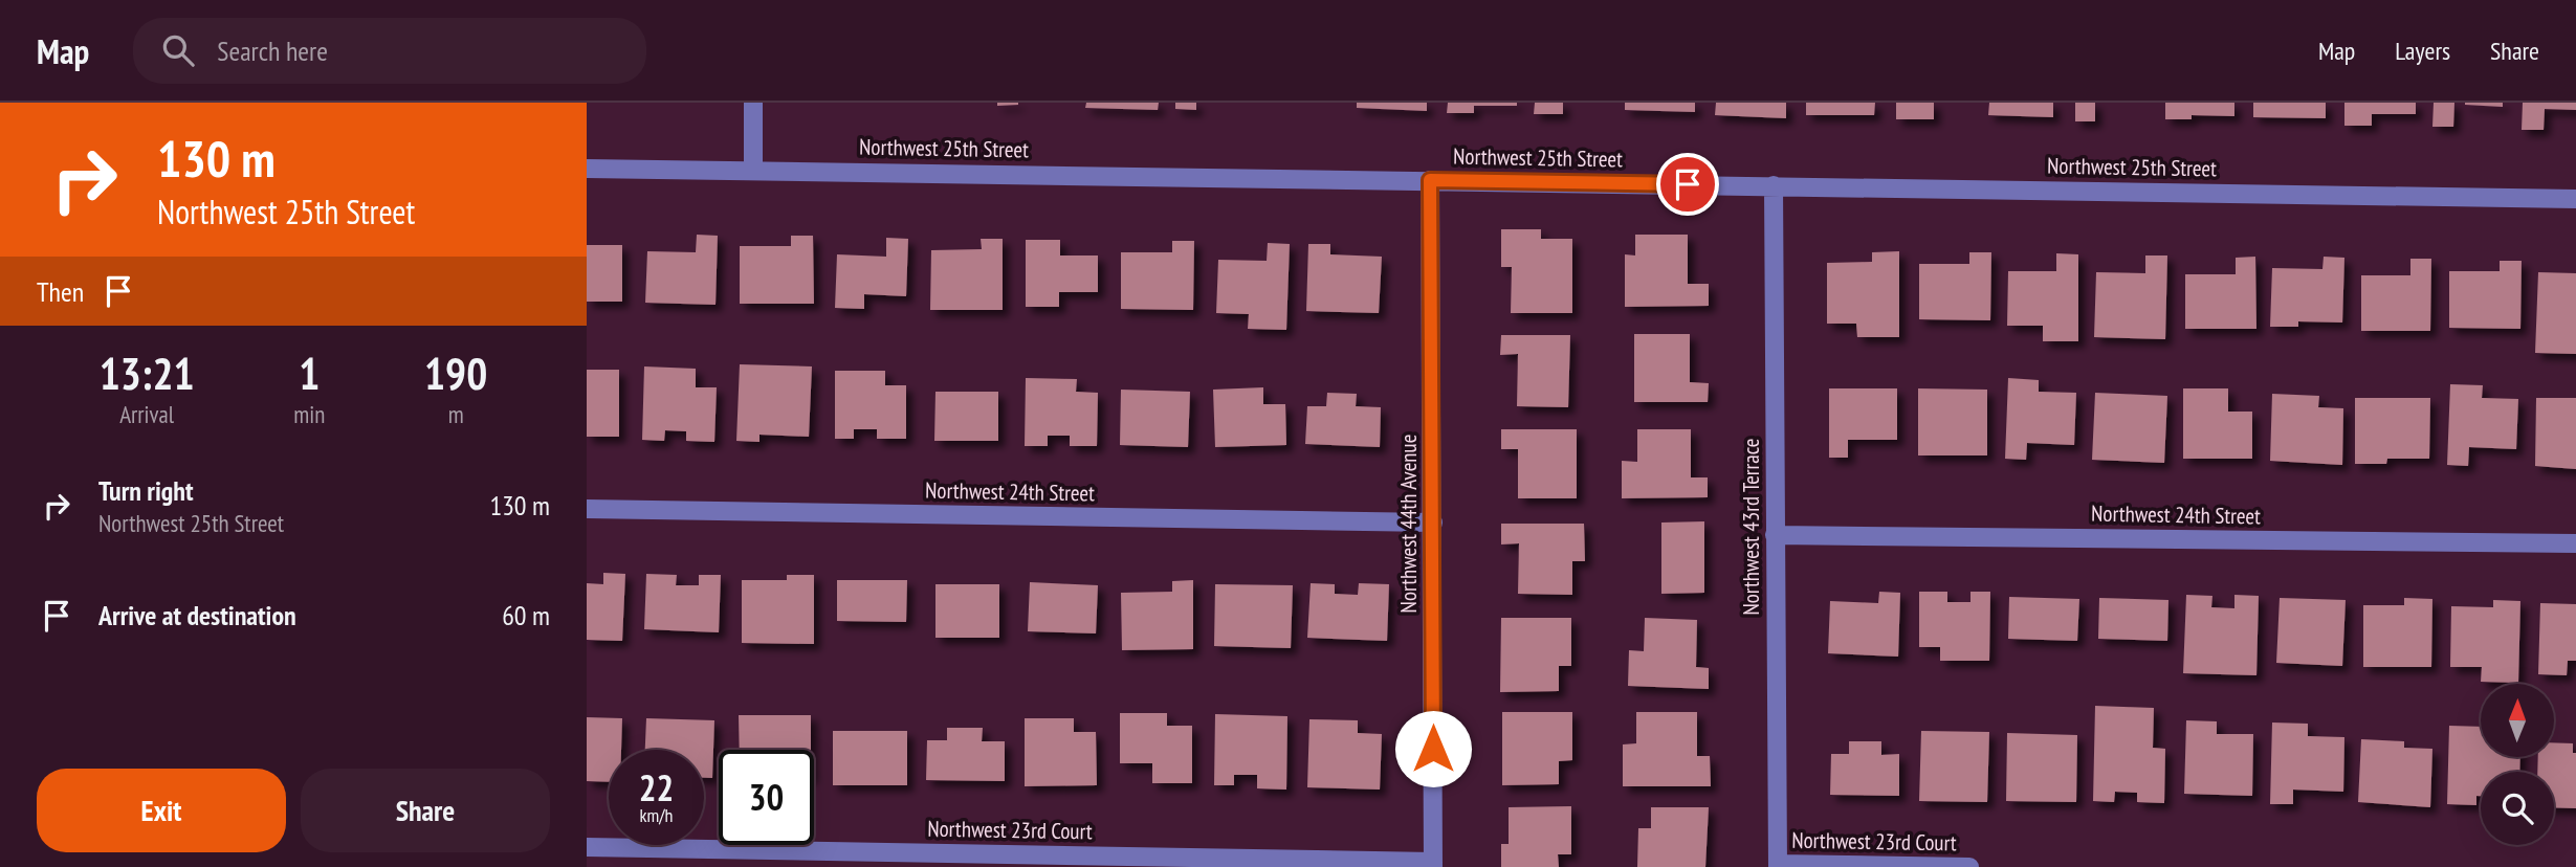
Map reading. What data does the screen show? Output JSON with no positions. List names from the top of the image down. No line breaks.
{"streets":{"street":["Northwest 25th Street","Northwest 24th Street","Northwest 44th Avenue","Northwest 43rd Terrace","Northwest 23rd Court"]},"crossings":[["Northwest 25th Street","Northwest 44th Avenue"],["Northwest 25th Street","Northwest 43rd Terrace"],["Northwest 24th Street","Northwest 44th Avenue"],["Northwest 24th Street","Northwest 43rd Terrace"],["Northwest 44th Avenue","Northwest 23rd Court"],["Northwest 43rd Terrace","Northwest 23rd Court"]],"north":"top","page":{"header":"Map","search":"Search here","nav":["Map","Layers","Share"],"turn":["130 m","Northwest 25th Street"],"then":"Then","eta":["13:21","Arrival","1","min","190","m"],"list":[{"name":"Turn right","note":"Northwest 25th Street","value":"130 m"},{"name":"Arrive at destination","value":"60 m"}],"speed":"22 km/h","limit":"30","buttons":["Exit","Share"]}}
